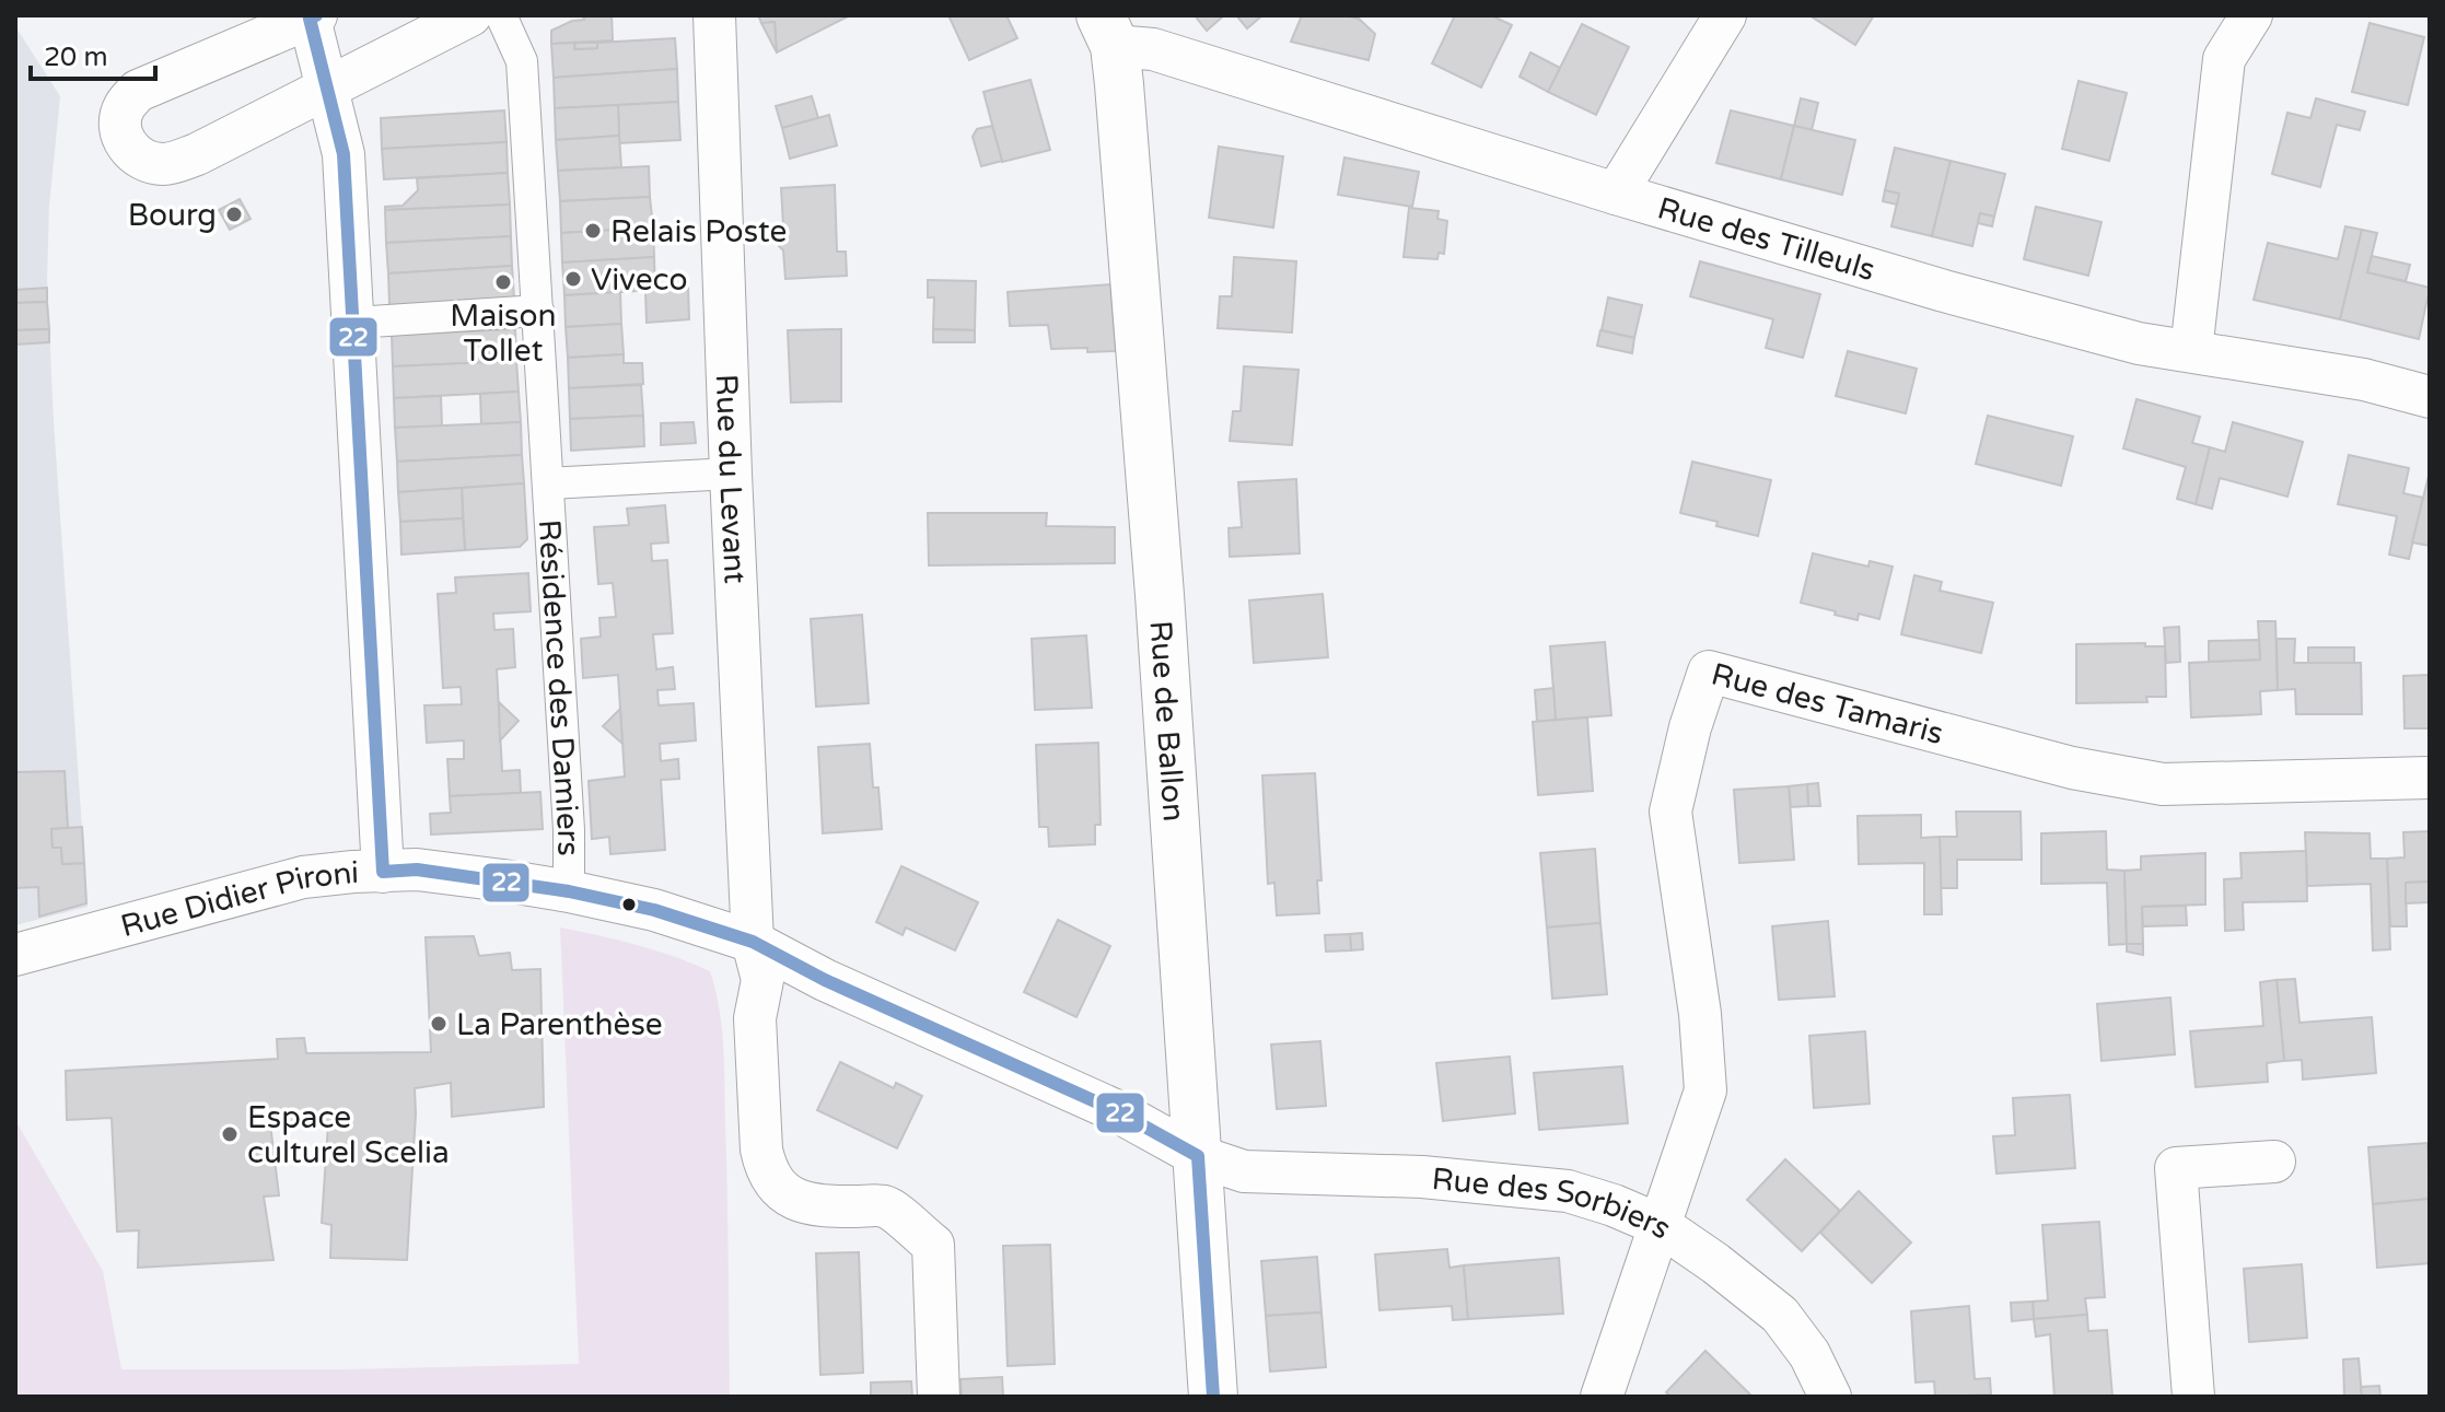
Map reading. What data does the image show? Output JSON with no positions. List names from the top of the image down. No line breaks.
{"streets":{"street":["Rue des Tilleuls","Rue du Levant","Résidence des Damiers","Rue des Tamaris","Rue de Ballon","Rue Didier Pironi","Rue des Sorbiers"]},"crossings":[["Rue des Tilleuls","Rue de Ballon"],["Rue du Levant","Rue Didier Pironi"],["Résidence des Damiers","Rue Didier Pironi"],["Rue des Tamaris","Rue des Sorbiers"],["Rue de Ballon","Rue Didier Pironi"],["Rue de Ballon","Rue des Sorbiers"],["Rue Didier Pironi","Rue des Sorbiers"]],"places":["Bourg","Relais Poste","Viveco","Maison Tollet","La Parenthèse","Espace culturel Scelia"],"lines":["transit line 22"],"scale_bar":"20 m"}
